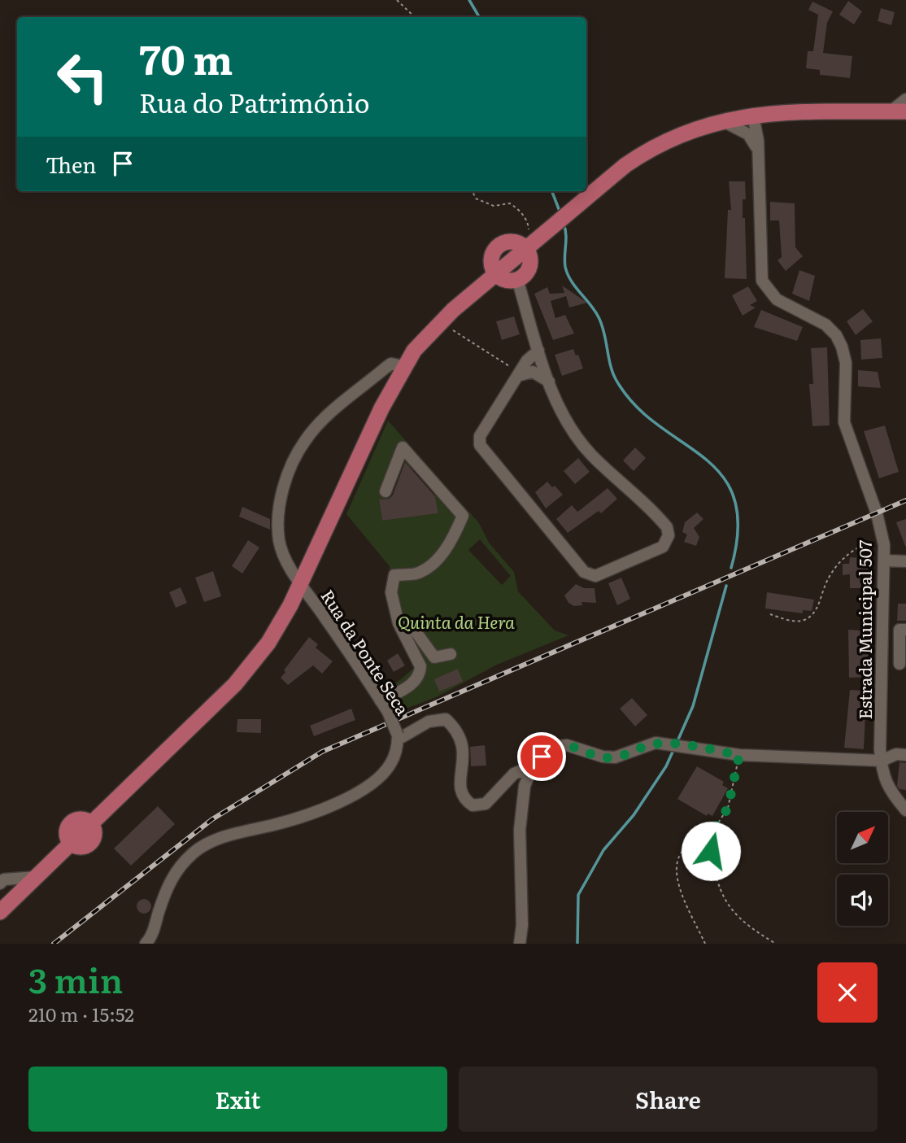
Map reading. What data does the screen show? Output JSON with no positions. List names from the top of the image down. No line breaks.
{"streets":{"street":["Estrada Municipal 507","Rua da Ponte Seca"]},"parks":["Quinta da Hera"],"north":"top right","page":{"turn":["70 m","Rua do Património"],"then":"Then","heading":["3 min","210 m · 15:52"],"buttons":["Exit","Share"]}}
